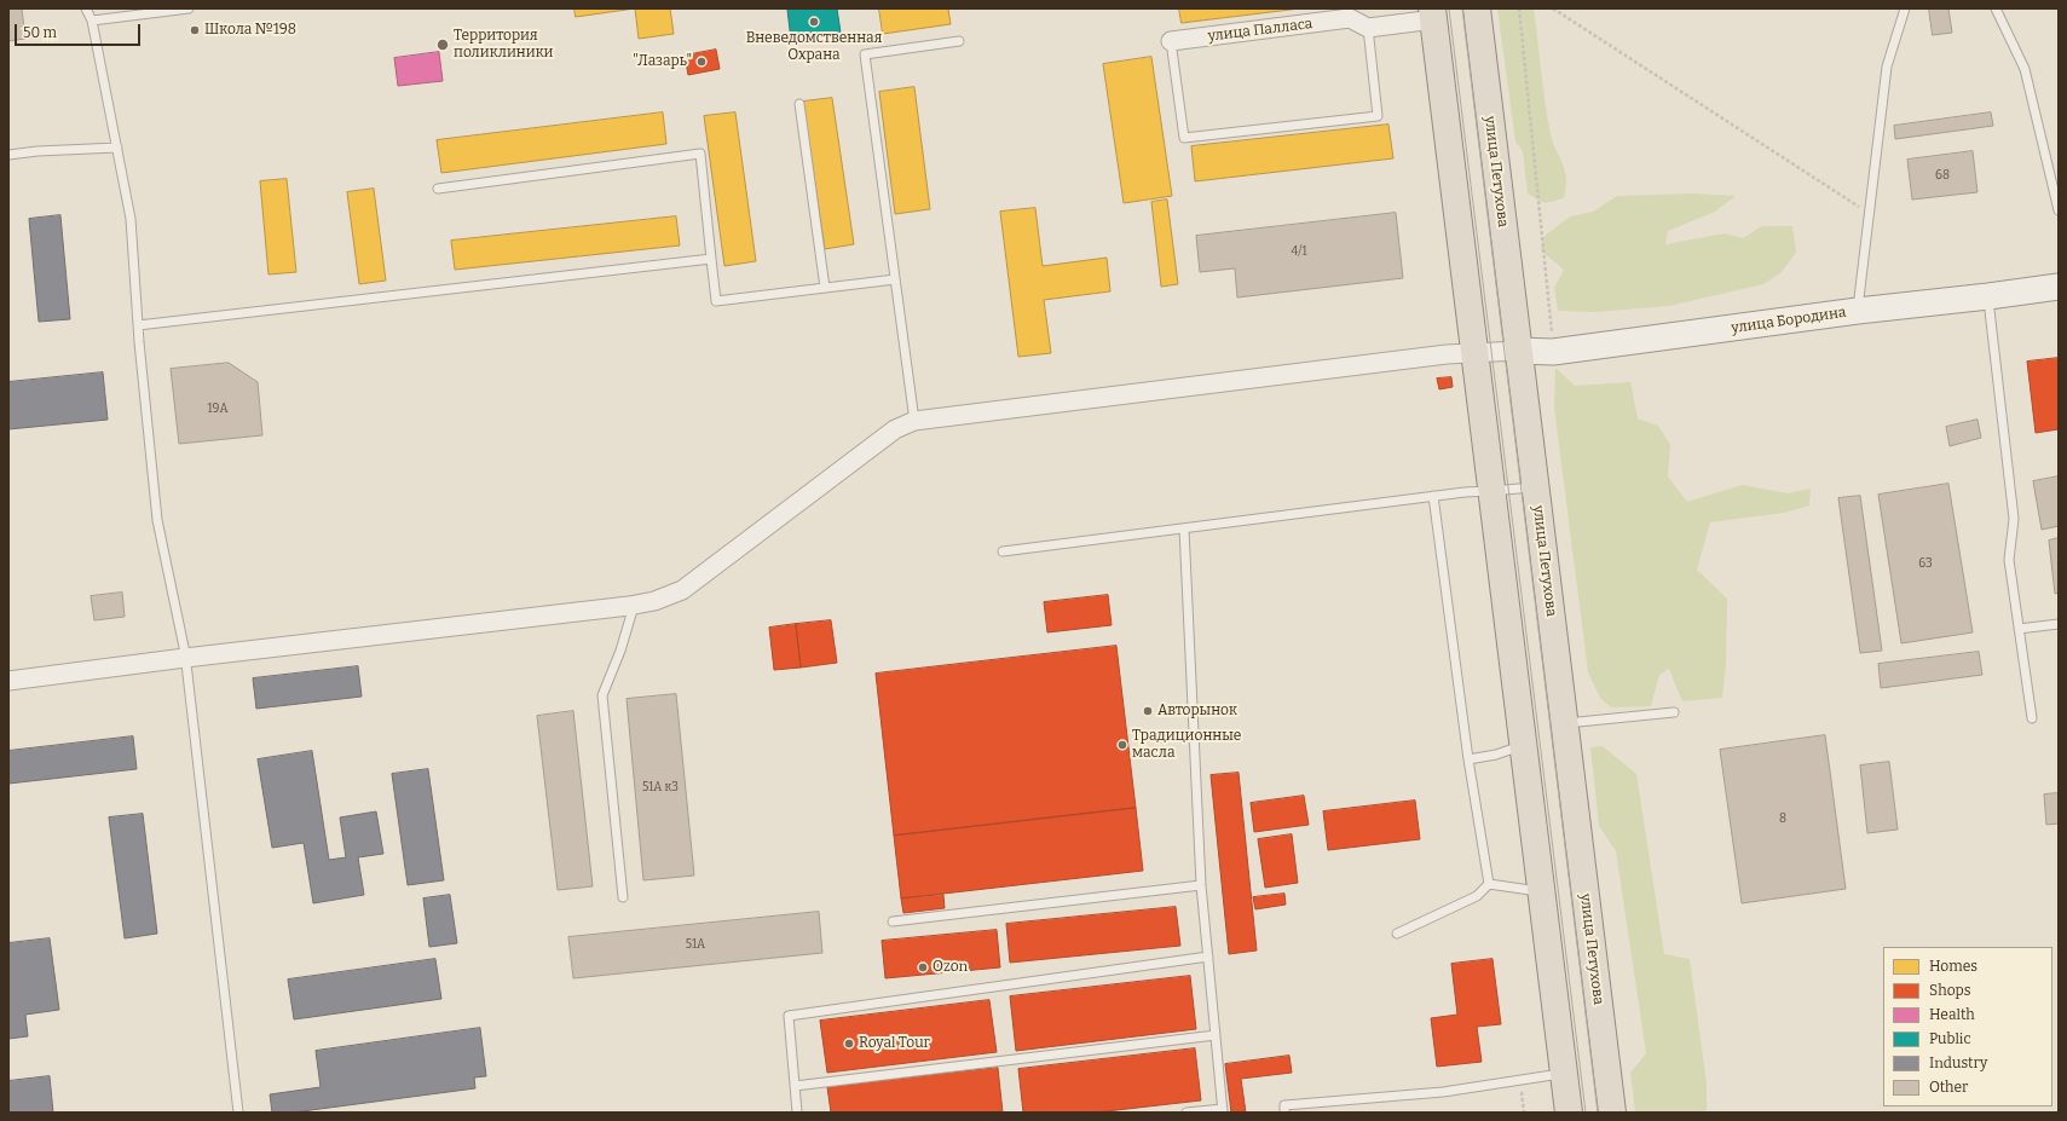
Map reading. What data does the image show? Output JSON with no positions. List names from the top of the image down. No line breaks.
{"streets":{"highway":["улица Петухова"],"main road":["улица Бородина"],"street":["улица Палласа"]},"crossings":[["улица Петухова","улица Бородина"]],"places":["Вневедомственная Охрана","Школа №198","Территория поликлиники","\"Лазарь\"","Авторынок","Традиционные масла","Ozon","Royal Tour"],"house_numbers":["68","4/1","19А","63","51А к3","8","51А"],"legend":["Homes","Shops","Health","Public","Industry","Other"],"scale_bar":"50 m"}
